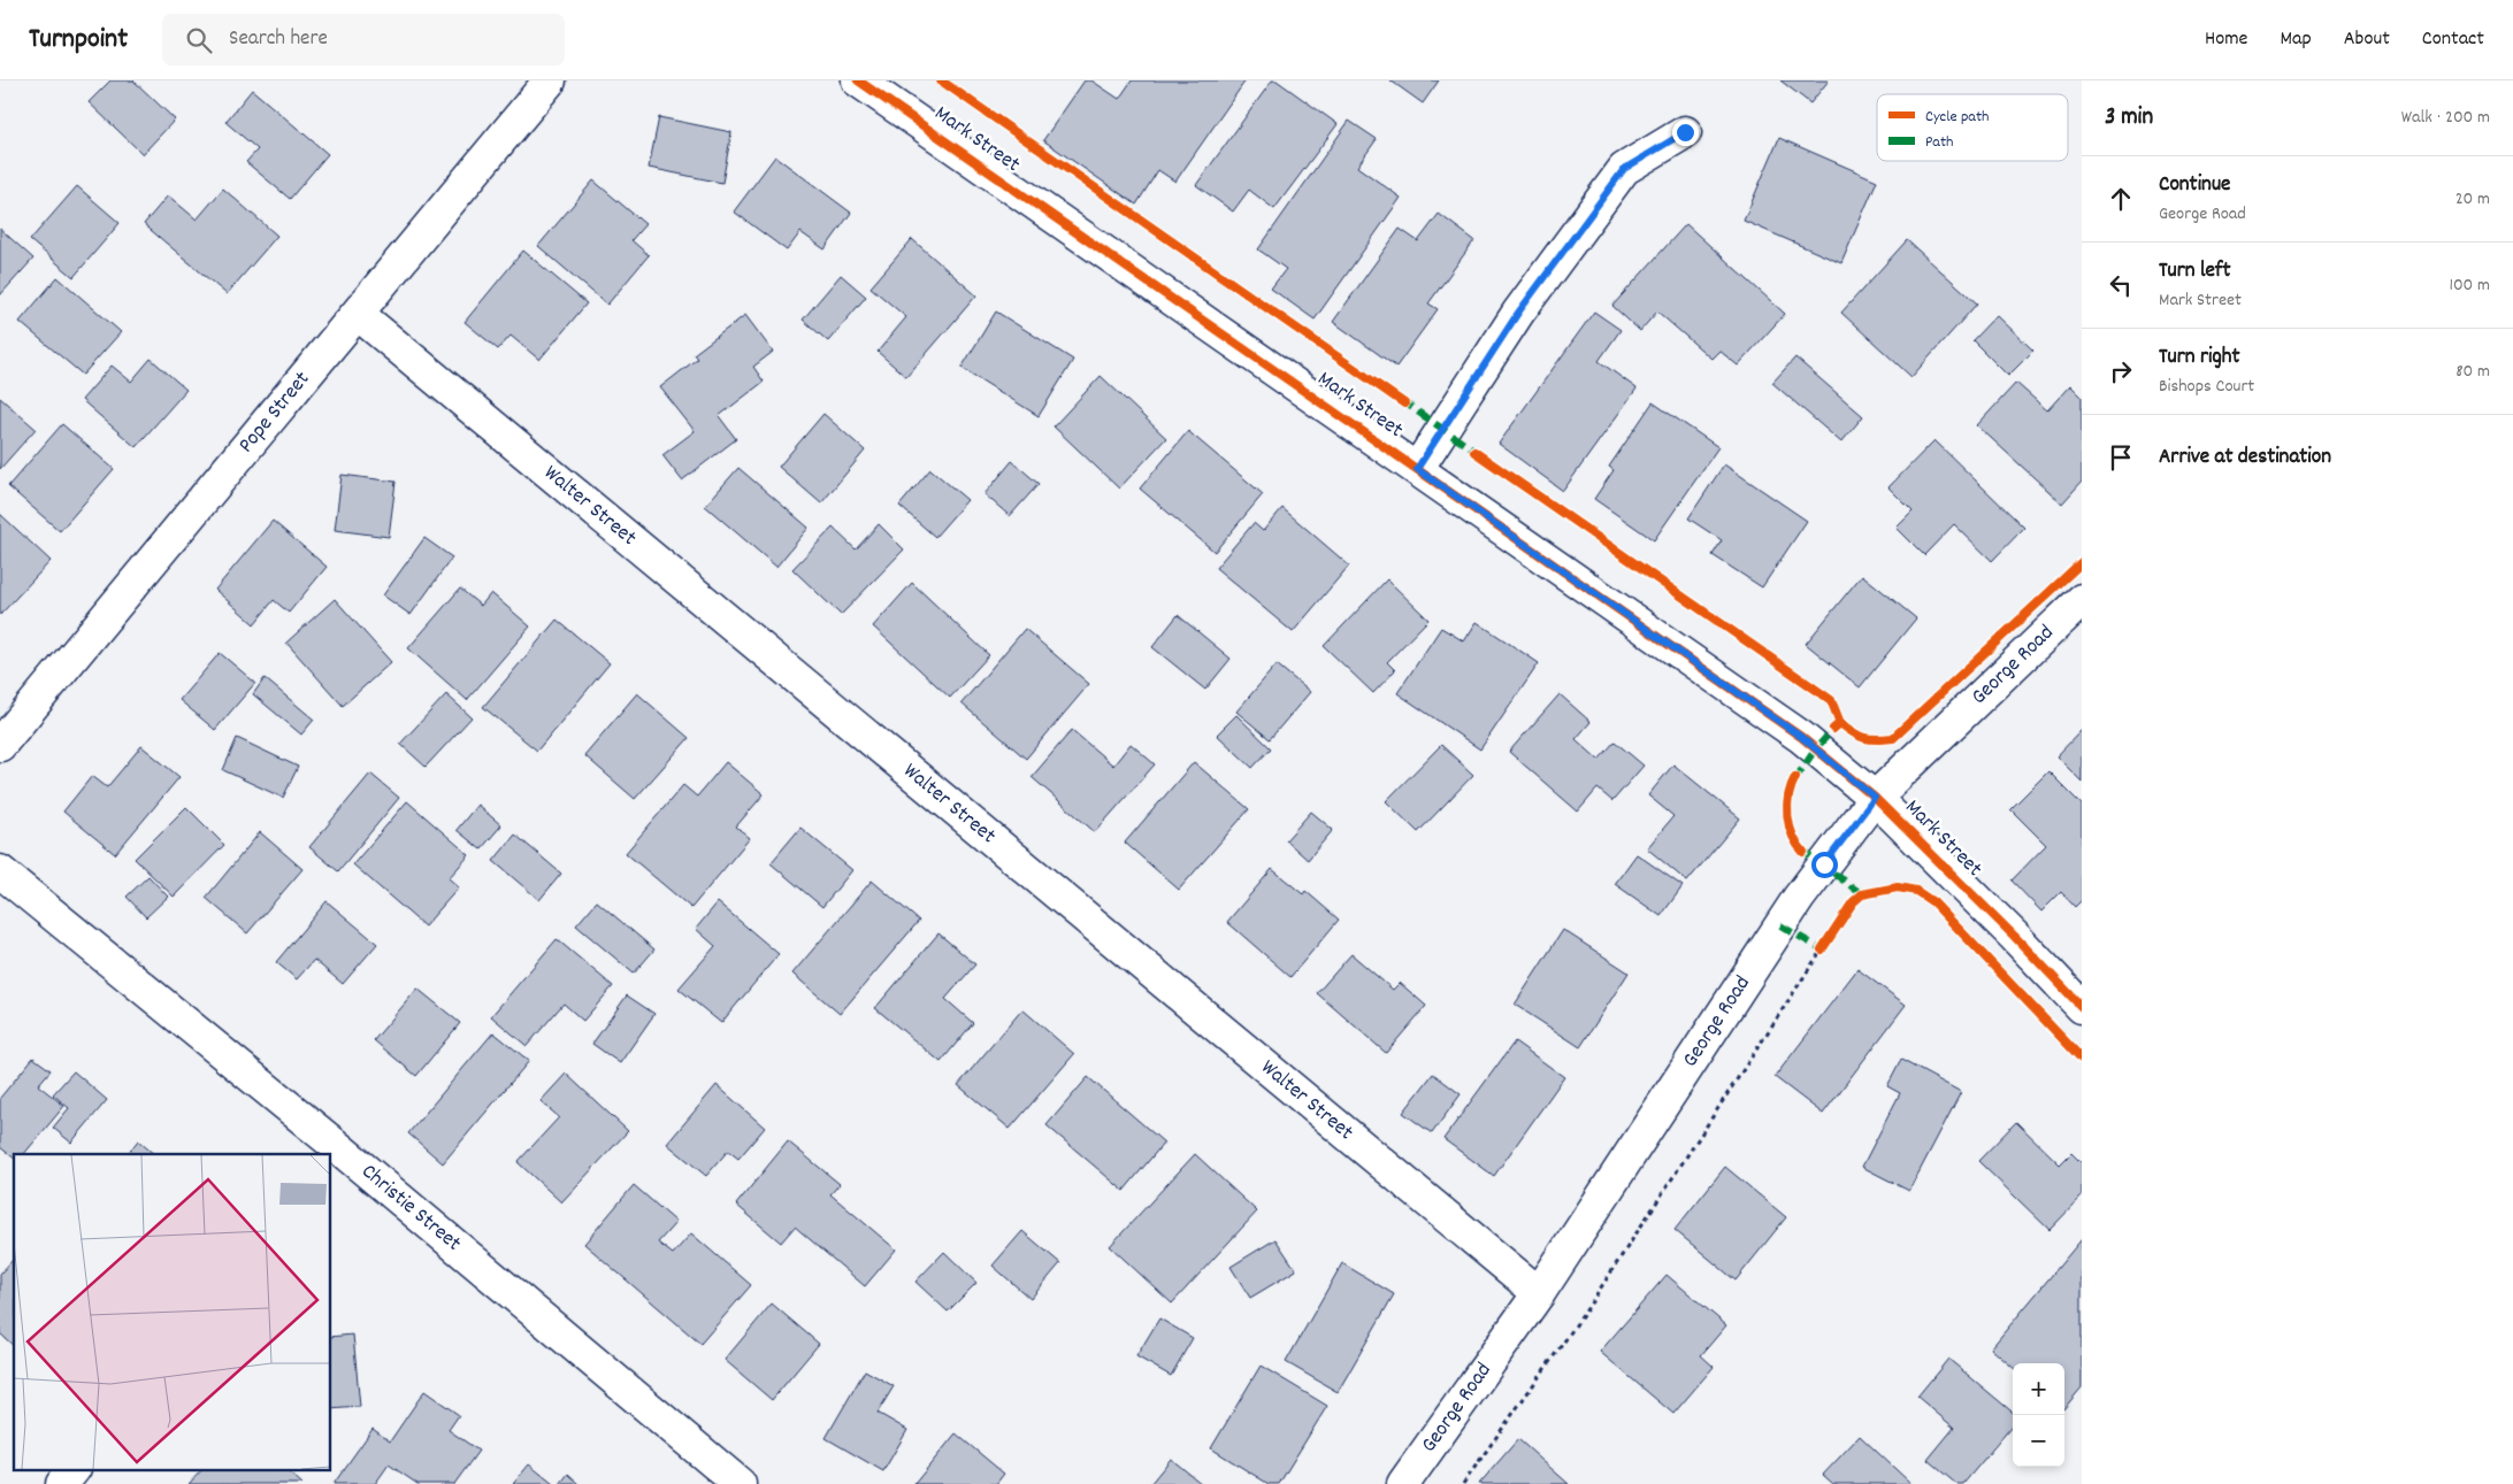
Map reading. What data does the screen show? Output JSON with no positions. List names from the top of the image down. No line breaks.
{"streets":{"street":["Mark Street","Pope Street","Walter Street","George Road","Christie Street"]},"crossings":[["Mark Street","George Road"],["Pope Street","Walter Street"],["Walter Street","George Road"]],"legend":["Cycle path","Path"],"page":{"header":"Turnpoint","search":"Search here","nav":["Home","Map","About","Contact"],"heading":["3 min","Walk · 200 m"],"list":[["Continue","George Road","20 m"],["Turn left","Mark Street","100 m"],["Turn right","Bishops Court","80 m"],"Arrive at destination"],"map_buttons":["+","−"]}}
